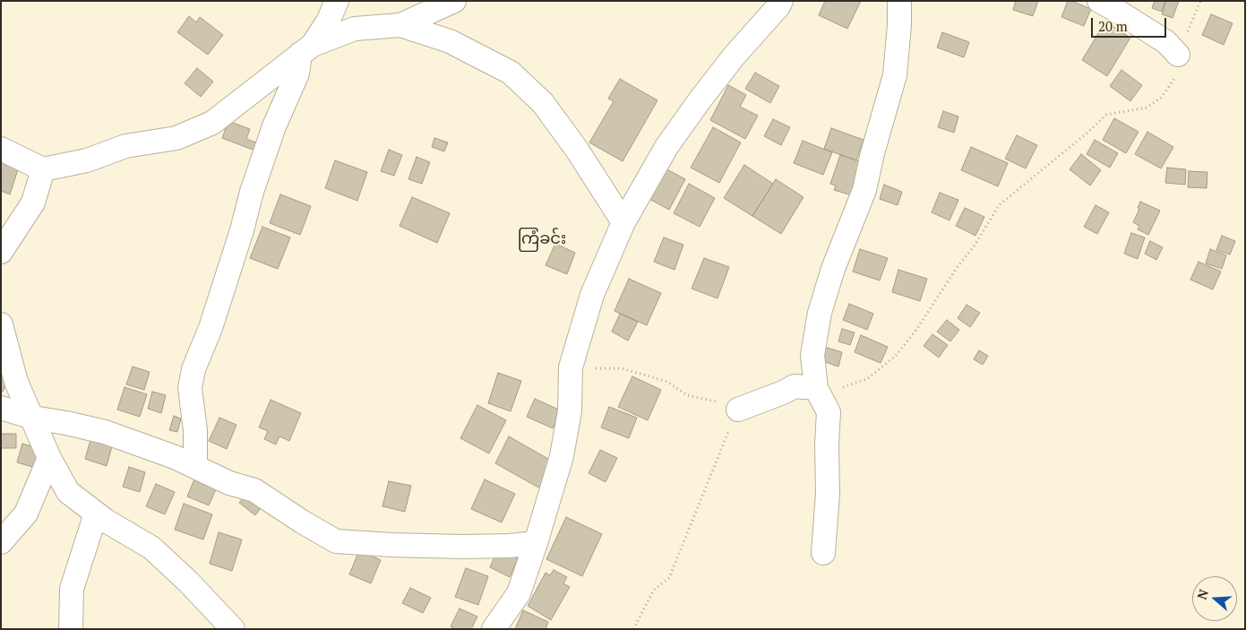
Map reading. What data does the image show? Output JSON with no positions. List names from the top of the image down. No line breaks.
{"districts":["ကြံခင်း"],"scale_bar":"20 m","north":"left"}
